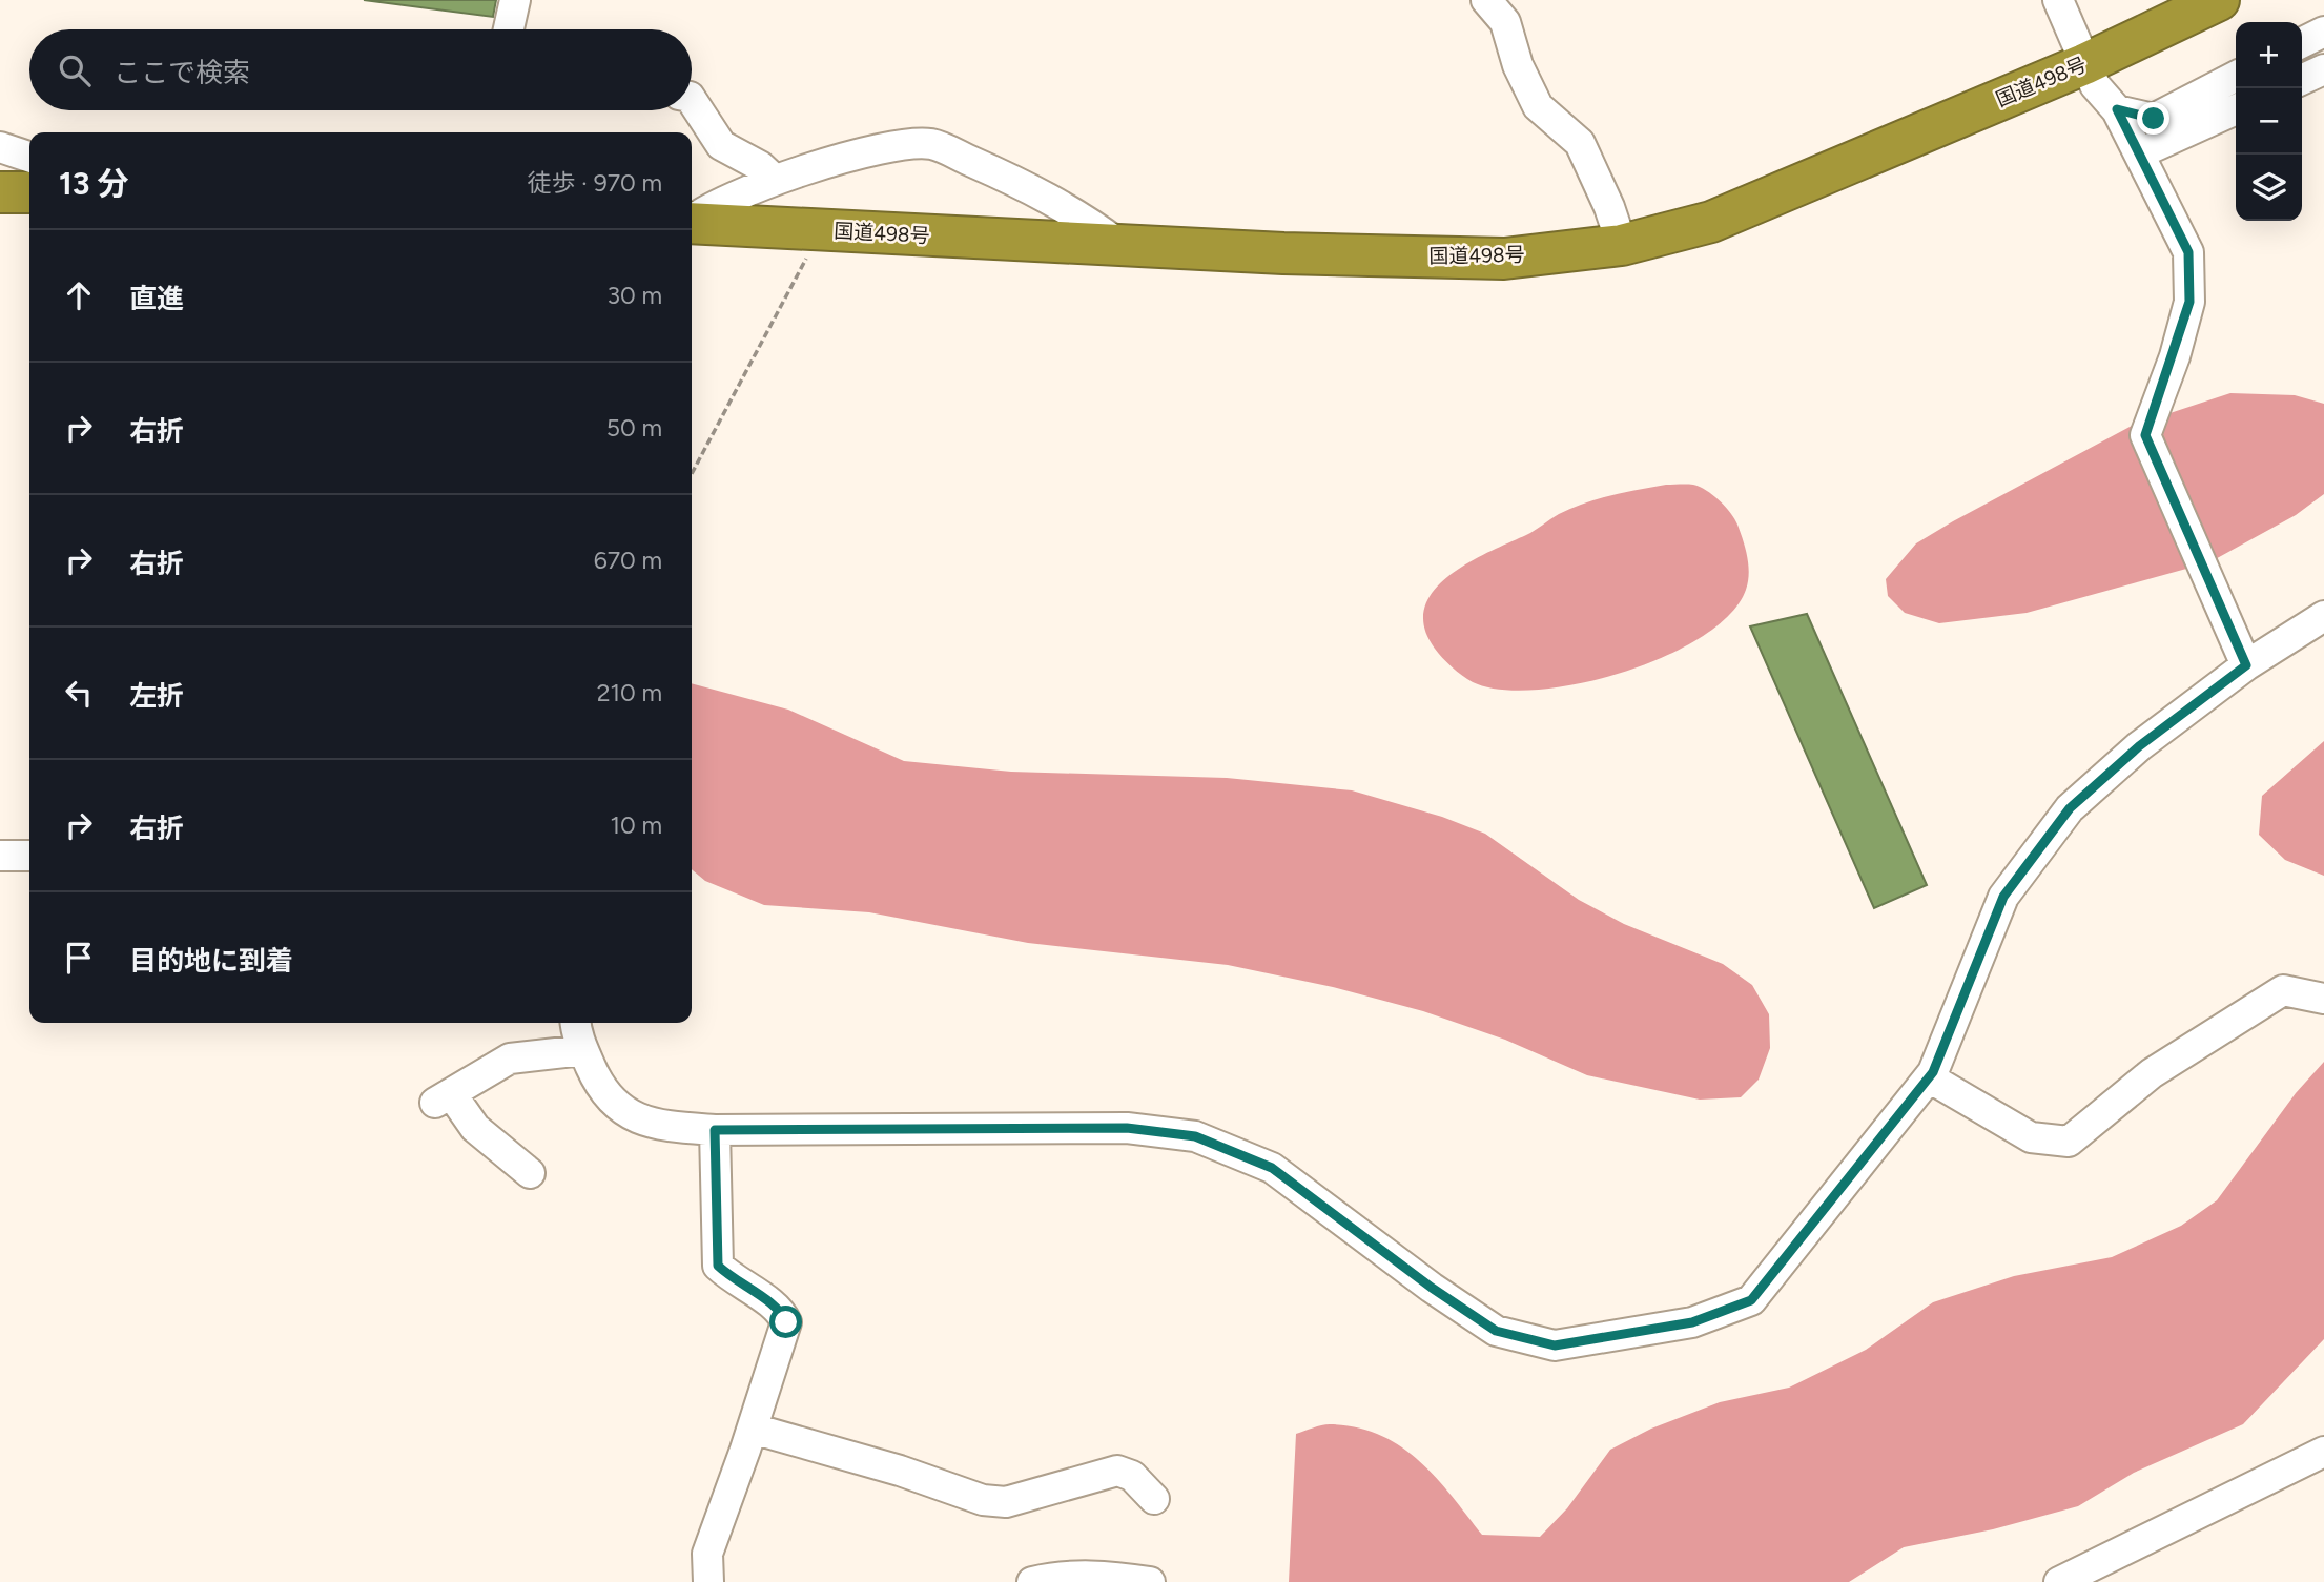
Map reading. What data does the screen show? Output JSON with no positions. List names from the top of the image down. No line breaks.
{"streets":{"highway":["国道498号"]},"page":{"map_buttons":["+","−"],"search":"ここで検索","heading":["13 分","徒歩 · 970 m"],"list":[["直進","30 m"],["右折","50 m"],["右折","670 m"],["左折","210 m"],["右折","10 m"],"目的地に到着"]}}
